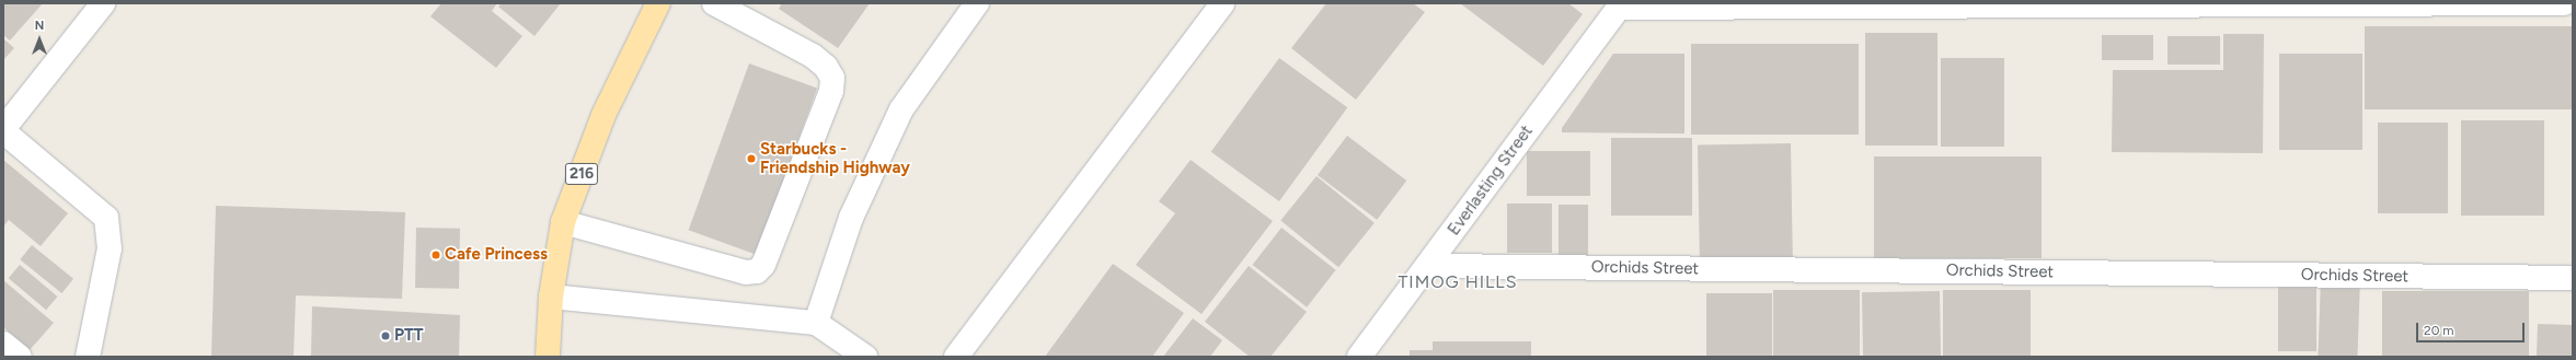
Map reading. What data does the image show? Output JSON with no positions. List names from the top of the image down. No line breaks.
{"streets":{"main road":["216"],"street":["Everlasting Street","Orchids Street"]},"crossings":[["Everlasting Street","Orchids Street"]],"districts":["TIMOG HILLS"],"places":["Starbucks - Friendship Highway","Cafe Princess","PTT"],"scale_bar":"20 m","north":"top"}
